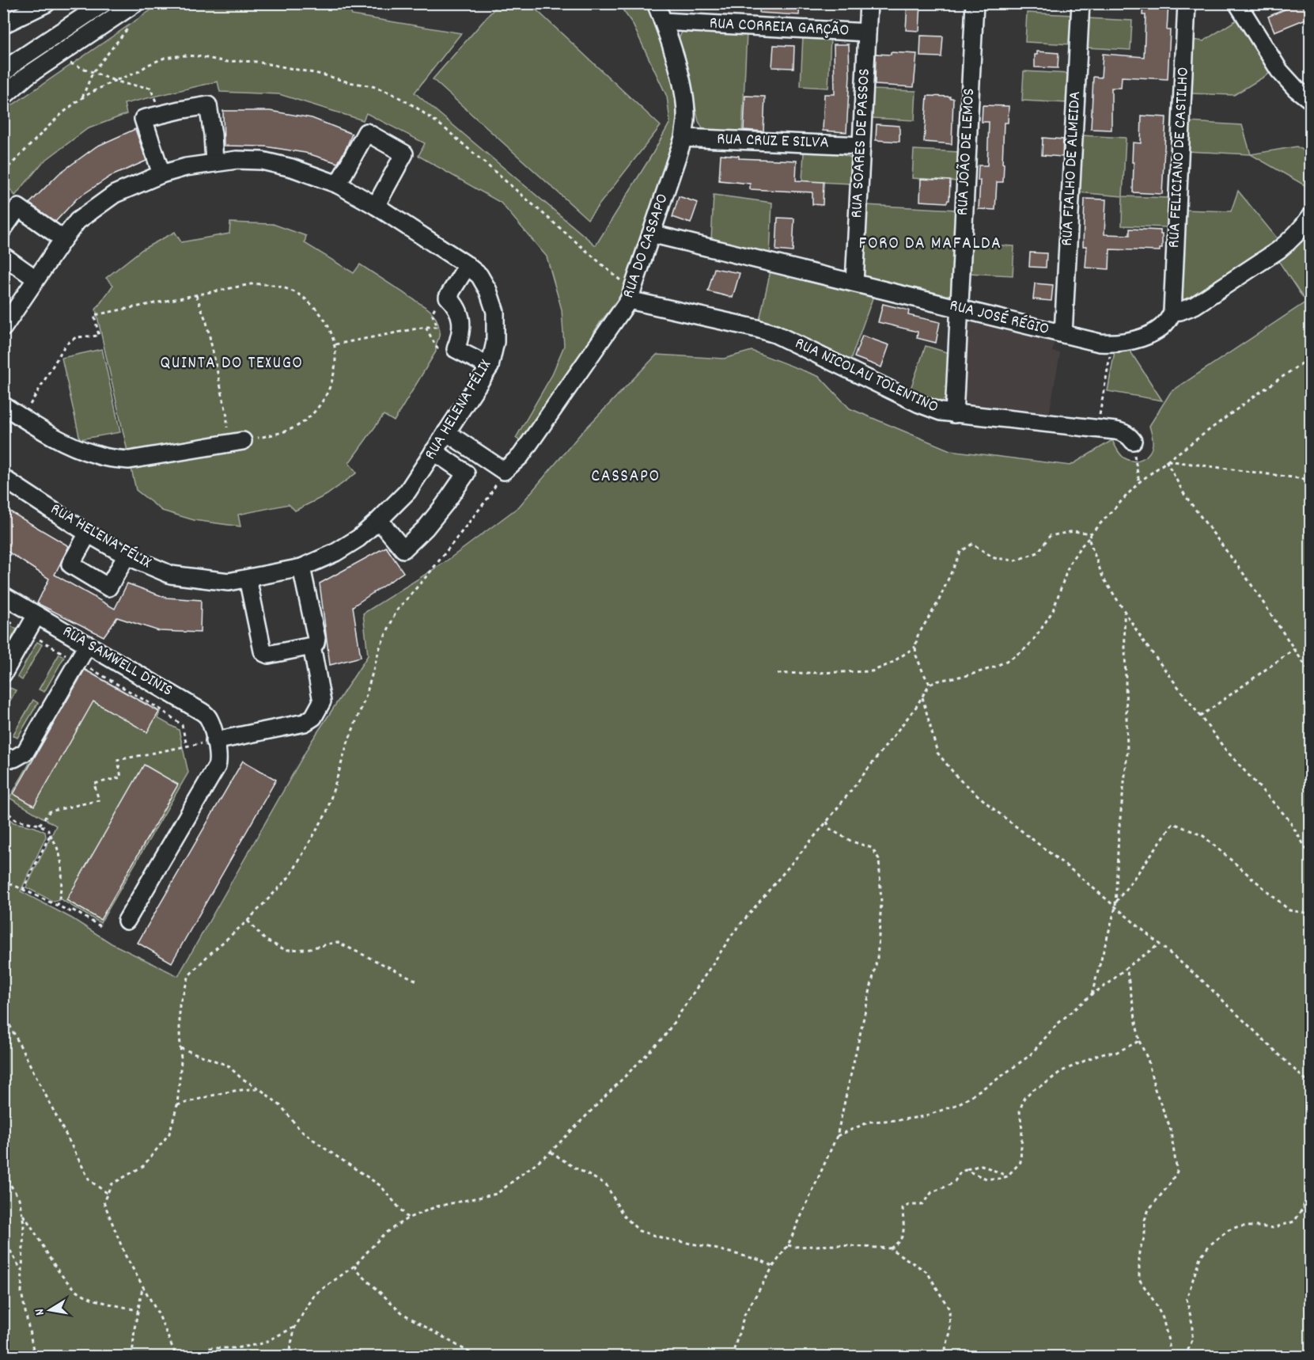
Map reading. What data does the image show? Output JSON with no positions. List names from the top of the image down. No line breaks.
{"streets":{"street":["RUA CORREIA GARÇÃO","RUA CRUZ E SILVA","RUA SOARES DE PASSOS","RUA JOÃO DE LEMOS","RUA FELICIANO DE CASTILHO","RUA FIALHO DE ALMEIDA","RUA DO CASSAPO","RUA JOSÉ RÉGIO","RUA NICOLAU TOLENTINO","RUA HELENA FÉLIX","RUA SAMWELL DINIS"]},"crossings":[["RUA CORREIA GARÇÃO","RUA SOARES DE PASSOS"],["RUA CORREIA GARÇÃO","RUA DO CASSAPO"],["RUA CRUZ E SILVA","RUA SOARES DE PASSOS"],["RUA CRUZ E SILVA","RUA DO CASSAPO"],["RUA SOARES DE PASSOS","RUA JOSÉ RÉGIO"],["RUA JOÃO DE LEMOS","RUA JOSÉ RÉGIO"],["RUA JOÃO DE LEMOS","RUA NICOLAU TOLENTINO"],["RUA FELICIANO DE CASTILHO","RUA JOSÉ RÉGIO"],["RUA FIALHO DE ALMEIDA","RUA JOSÉ RÉGIO"],["RUA DO CASSAPO","RUA JOSÉ RÉGIO"],["RUA DO CASSAPO","RUA NICOLAU TOLENTINO"]],"districts":["FORO DA MAFALDA","QUINTA DO TEXUGO","CASSAPO"],"north":"left"}
